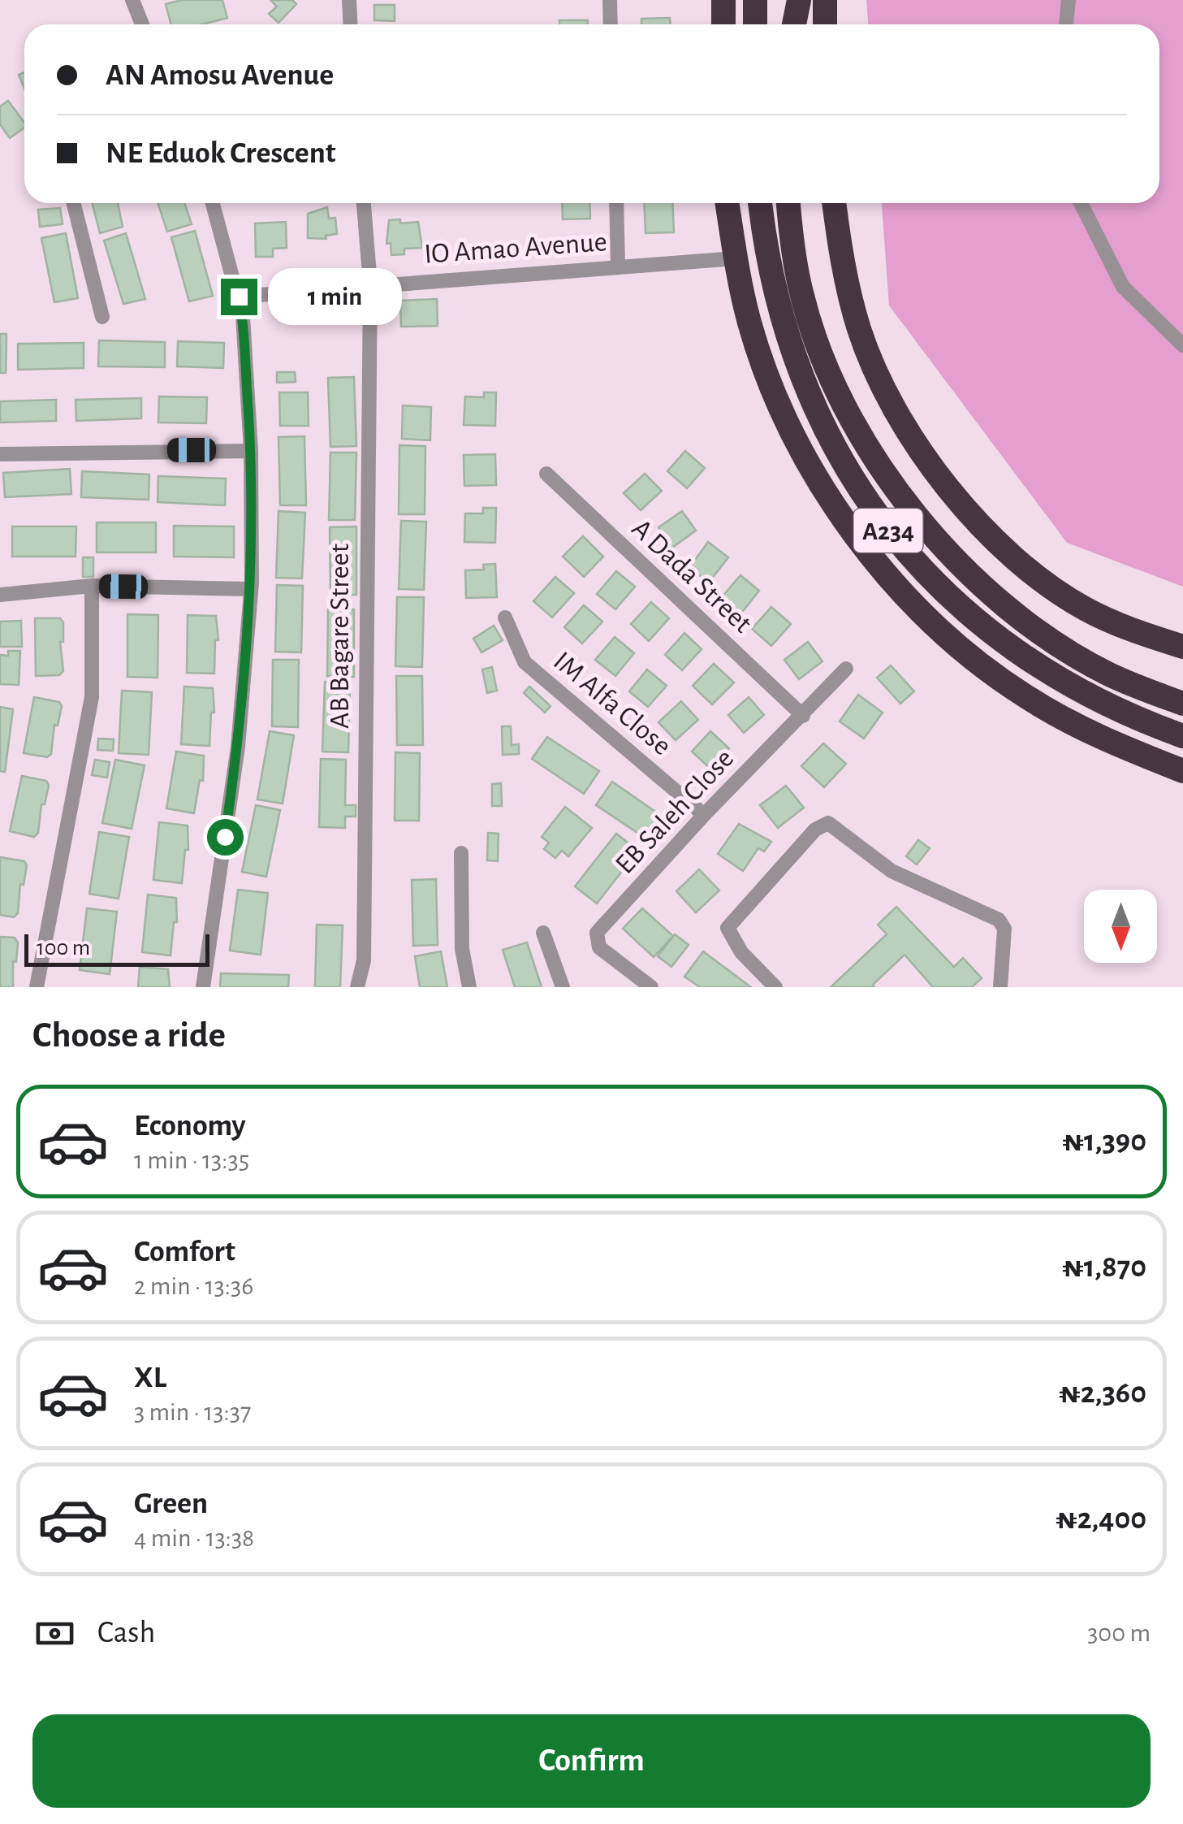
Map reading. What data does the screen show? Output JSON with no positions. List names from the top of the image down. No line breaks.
{"streets":{"highway":["A234"],"street":["IO Amao Avenue","A Dada Street","AB Bagare Street","IM Alfa Close","EB Saleh Close"]},"crossings":[["IO Amao Avenue","AB Bagare Street"],["A Dada Street","EB Saleh Close"],["IM Alfa Close","EB Saleh Close"]],"scale_bar":"100 m","north":"bottom","page":{"banner":["AN Amosu Avenue","NE Eduok Crescent"],"bubble":"1 min","scale":"100 m","heading":"Choose a ride","list":[{"name":"Economy","note":"1 min · 13:35","value":"₦1,390"},{"name":"Comfort","note":"2 min · 13:36","value":"₦1,870"},{"name":"XL","note":"3 min · 13:37","value":"₦2,360"},{"name":"Green","note":"4 min · 13:38","value":"₦2,400"}],"pay":["Cash","300 m"],"buttons":"Confirm"}}
